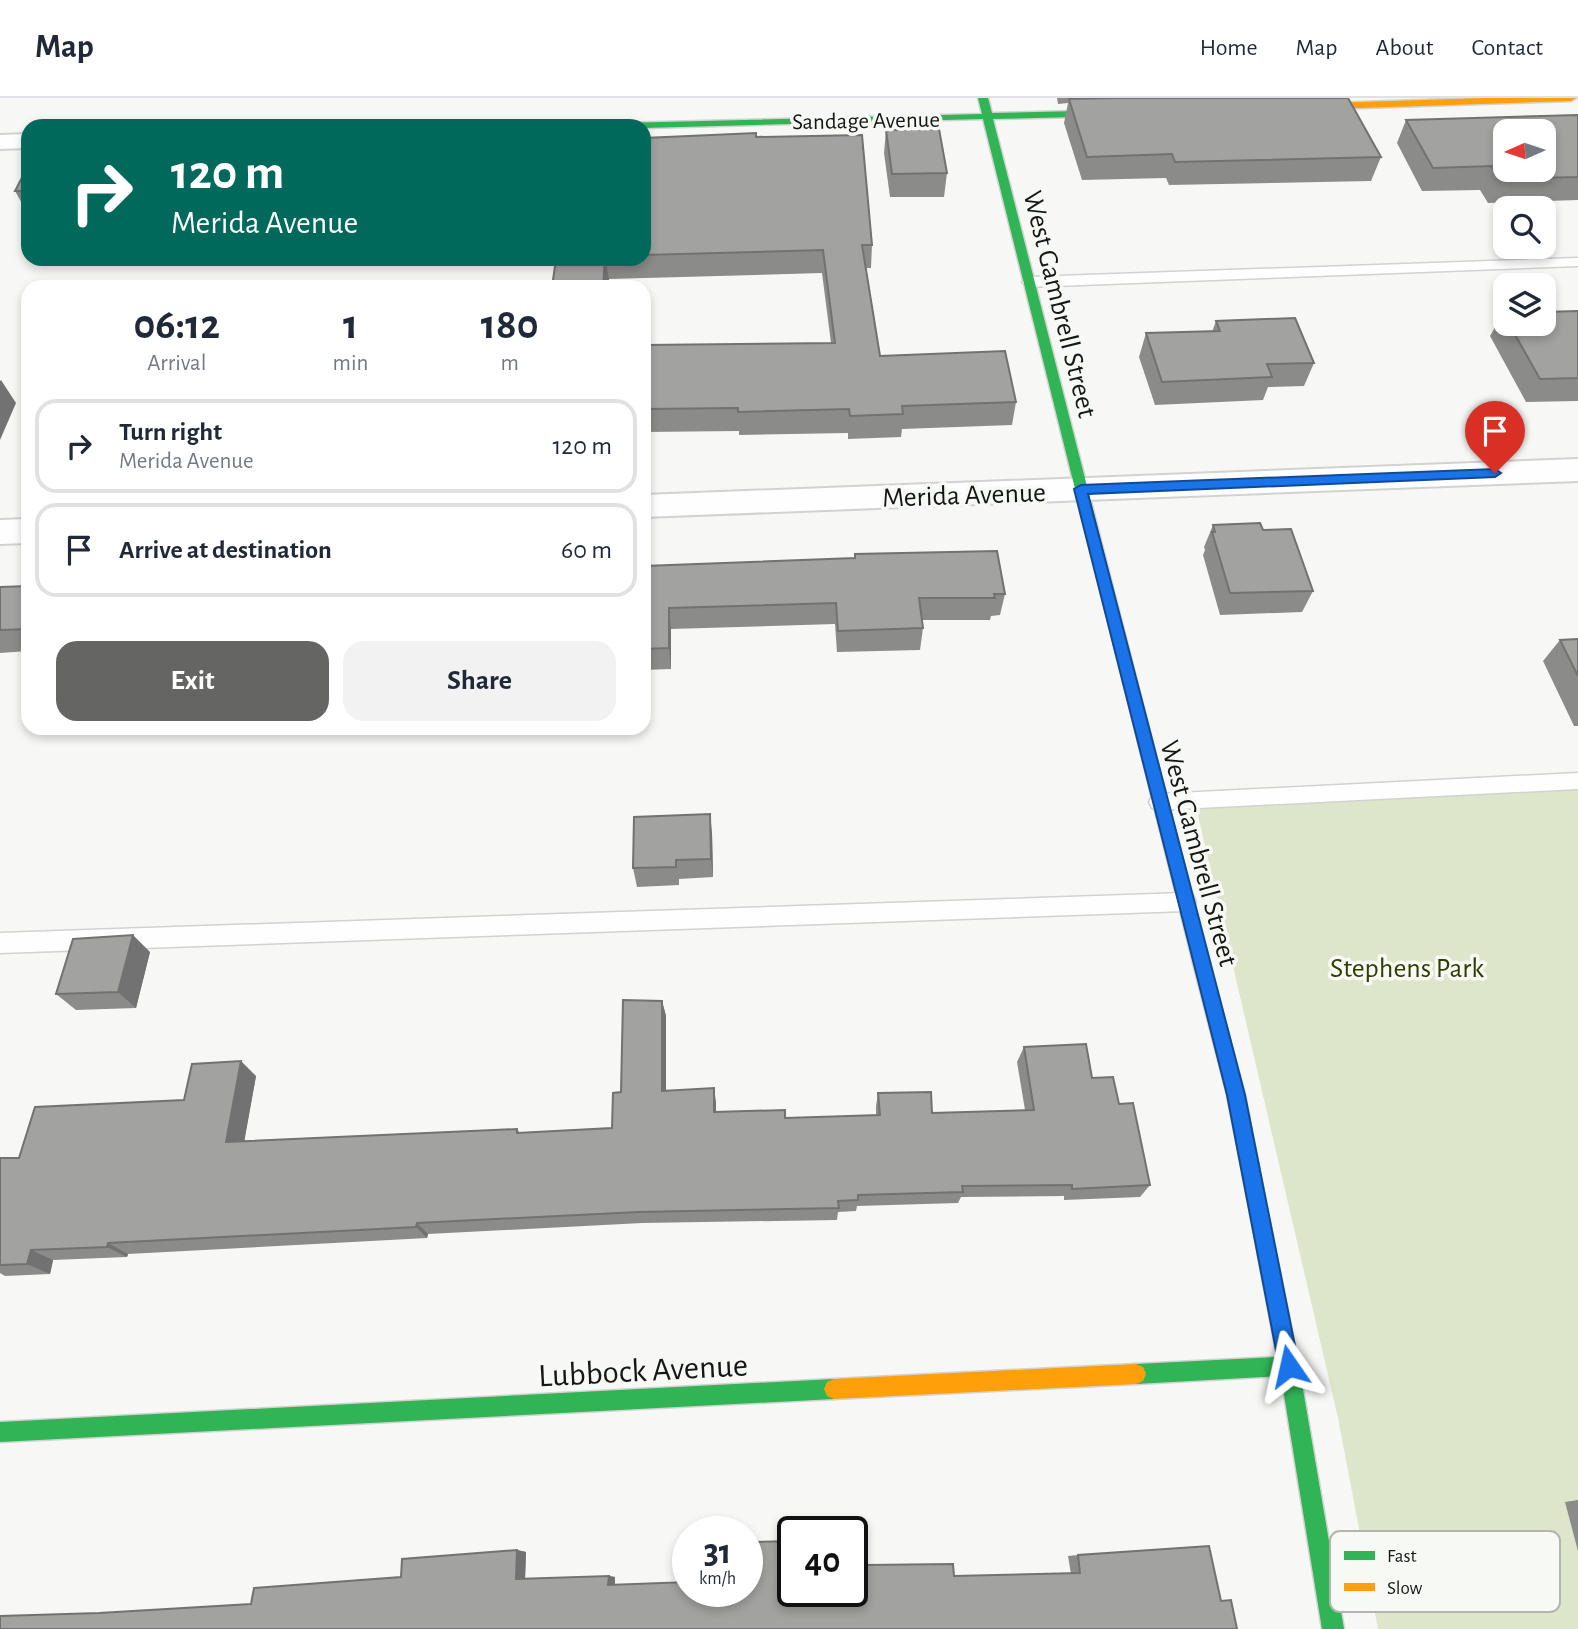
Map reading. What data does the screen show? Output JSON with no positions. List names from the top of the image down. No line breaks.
{"streets":{"street":["Sandage Avenue","West Gambrell Street","Merida Avenue","Lubbock Avenue"]},"crossings":[["Sandage Avenue","West Gambrell Street"],["West Gambrell Street","Merida Avenue"],["West Gambrell Street","Lubbock Avenue"]],"parks":["Stephens Park"],"legend":["Fast","Slow"],"north":"left","page":{"header":"Map","nav":["Home","Map","About","Contact"],"turn":["120 m","Merida Avenue"],"eta":["06:12","Arrival","1","min","180","m"],"list":[{"name":"Turn right","note":"Merida Avenue","value":"120 m"},{"name":"Arrive at destination","value":"60 m"}],"buttons":["Exit","Share"],"speed":"31 km/h","limit":"40"}}
